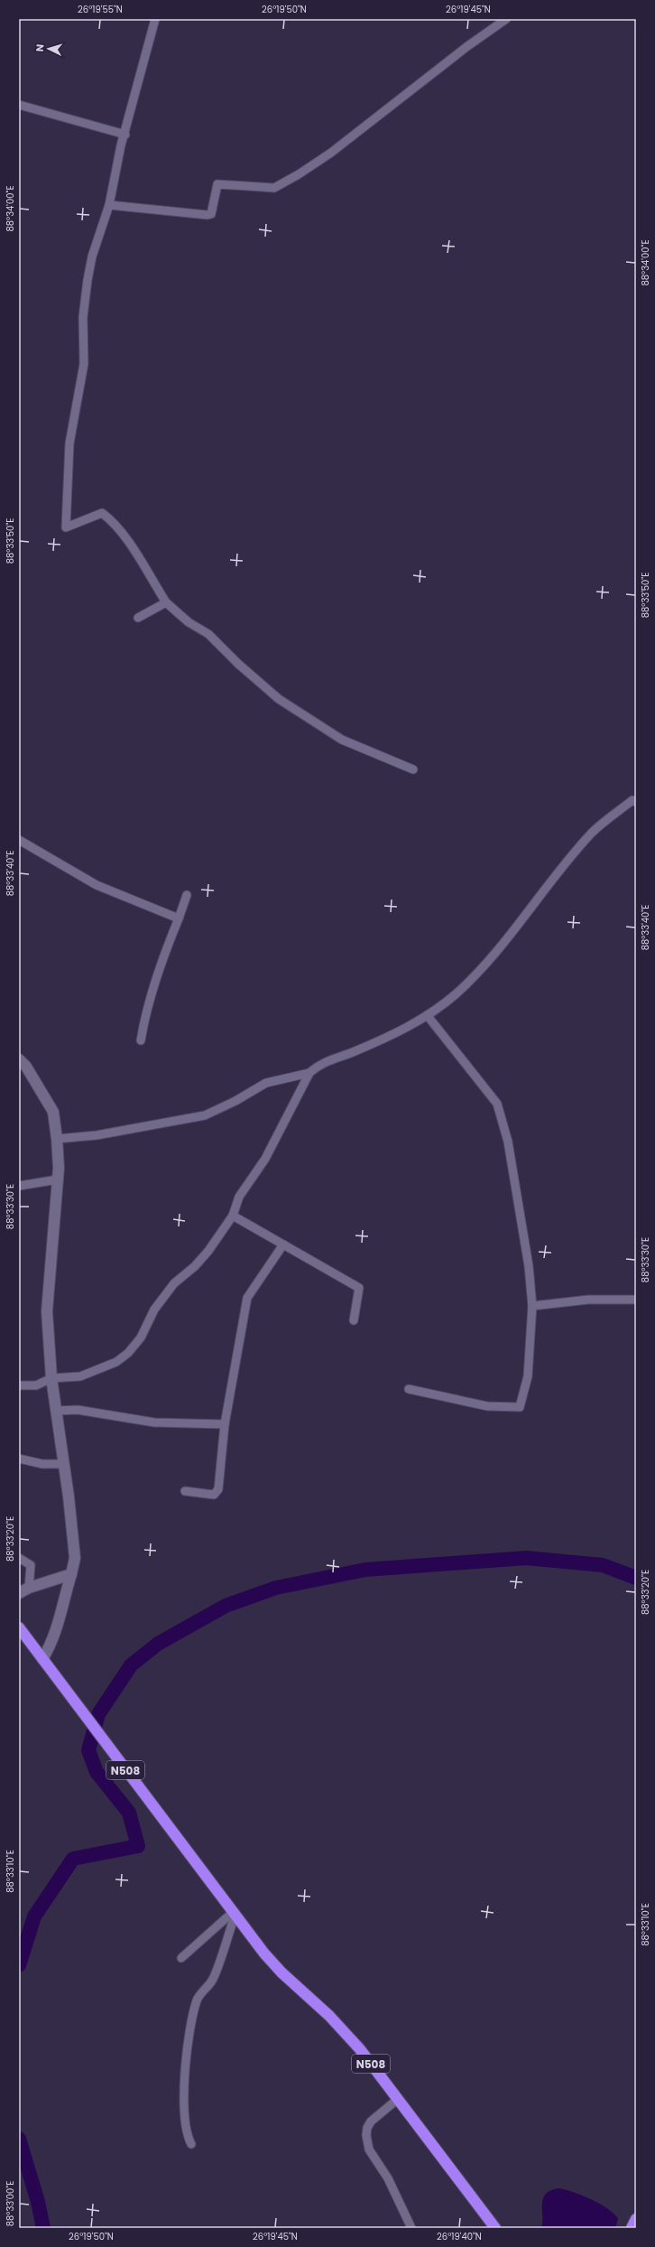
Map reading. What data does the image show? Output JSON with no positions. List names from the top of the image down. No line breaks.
{"streets":{"highway":["N508"]},"north":"left","coordinates":["26°19'55\"N","26°19'50\"N","26°19'45\"N","88°34'00\"E","88°33'50\"E","88°33'40\"E","88°33'30\"E","88°33'20\"E","88°33'10\"E","88°33'00\"E","26°19'40\"N"]}
